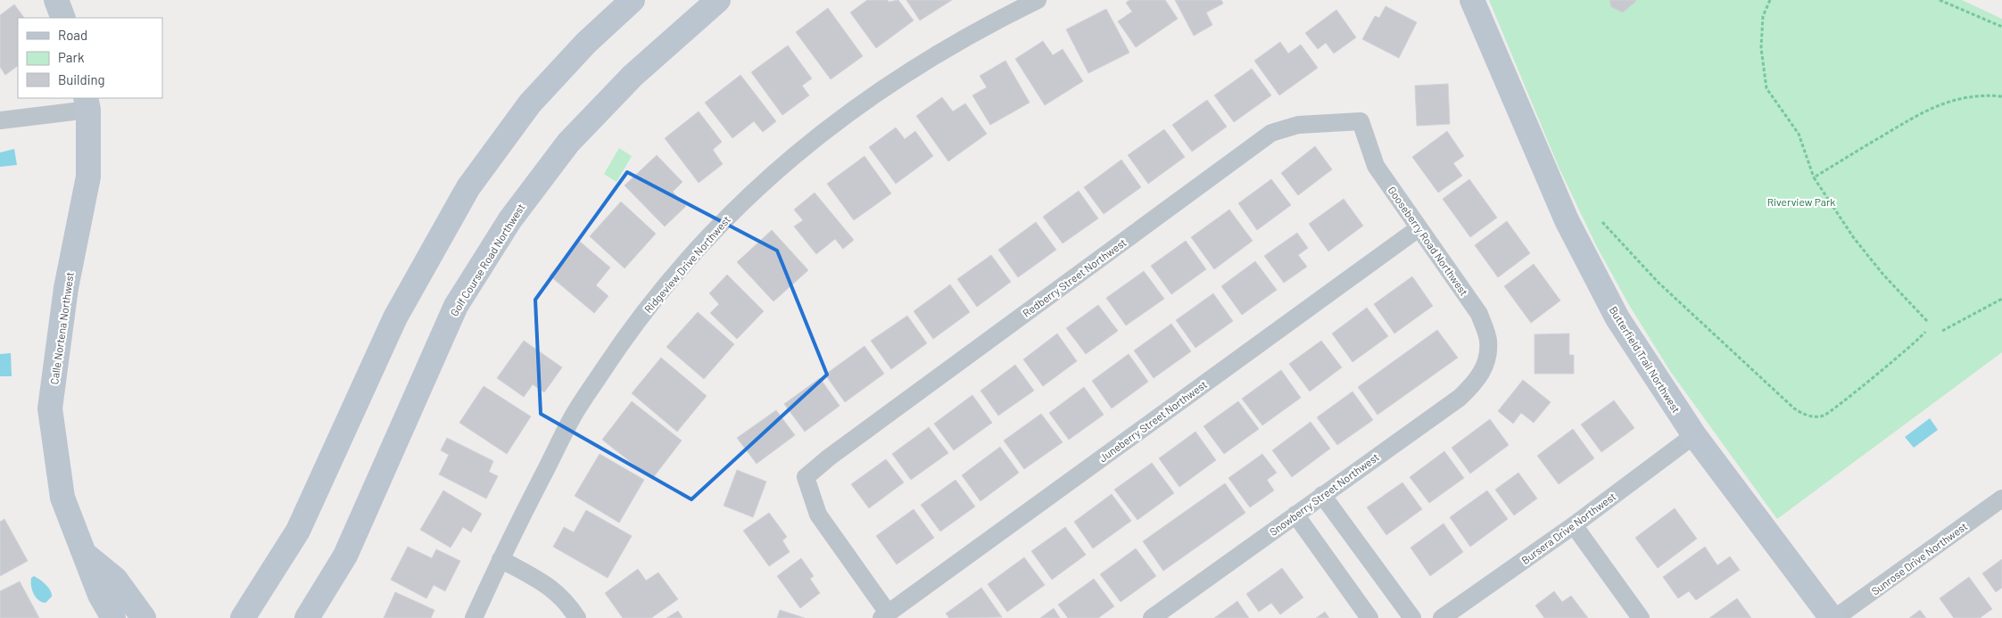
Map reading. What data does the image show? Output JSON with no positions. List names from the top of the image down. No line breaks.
{"streets":{"main road":["Golf Course Road Northwest","Calle Nortena Northwest","Butterfield Trail Northwest"],"street":["Gooseberry Road Northwest","Ridgeview Drive Northwest","Redberry Street Northwest","Juneberry Street Northwest","Snowberry Street Northwest","Bursera Drive Northwest","Sunrose Drive Northwest"]},"crossings":[["Gooseberry Road Northwest","Redberry Street Northwest"],["Gooseberry Road Northwest","Juneberry Street Northwest"],["Gooseberry Road Northwest","Snowberry Street Northwest"],["Redberry Street Northwest","Juneberry Street Northwest"],["Butterfield Trail Northwest","Bursera Drive Northwest"]],"parks":["Riverview Park"],"legend":["Road","Park","Building"]}
